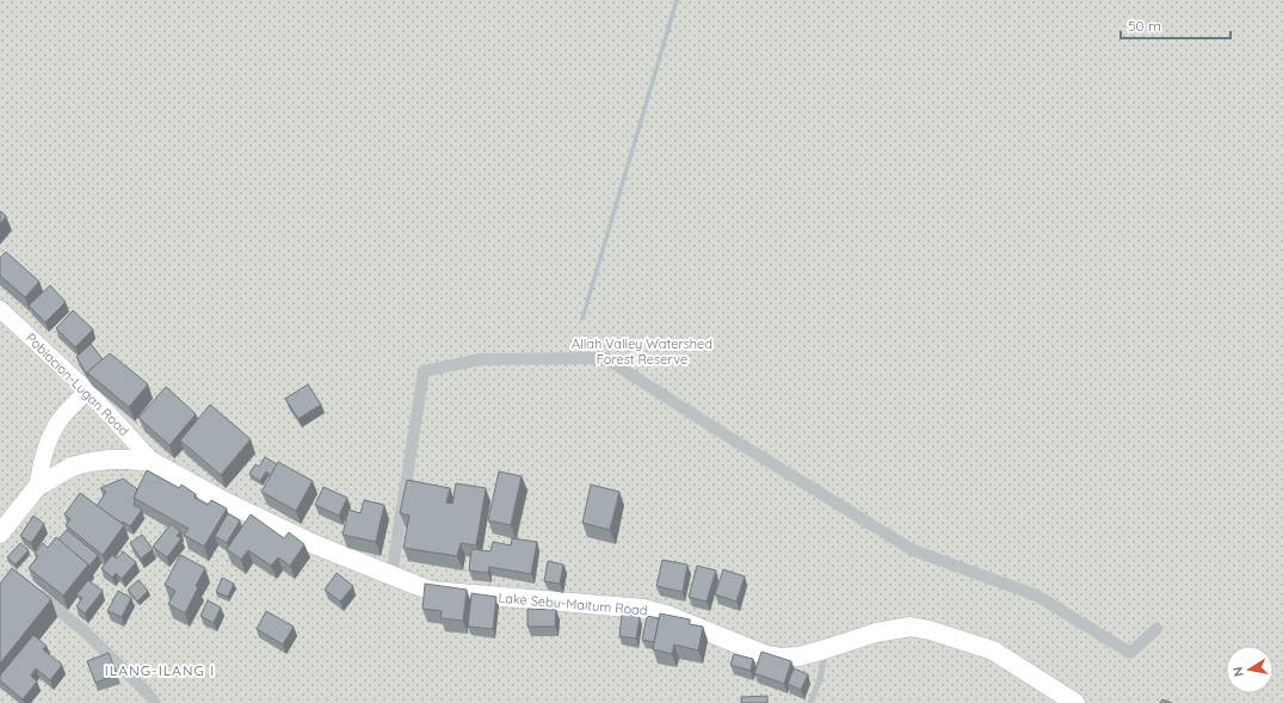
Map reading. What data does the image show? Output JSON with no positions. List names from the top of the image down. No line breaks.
{"streets":{"main road":["Poblacion-Lugan Road","Lake Sebu-Maitum Road"]},"crossings":[["Poblacion-Lugan Road","Lake Sebu-Maitum Road"]],"districts":["ILANG-ILANG I"],"parks":["Allah Valley Watershed Forest Reserve"],"scale_bar":"50 m","north":"left"}
